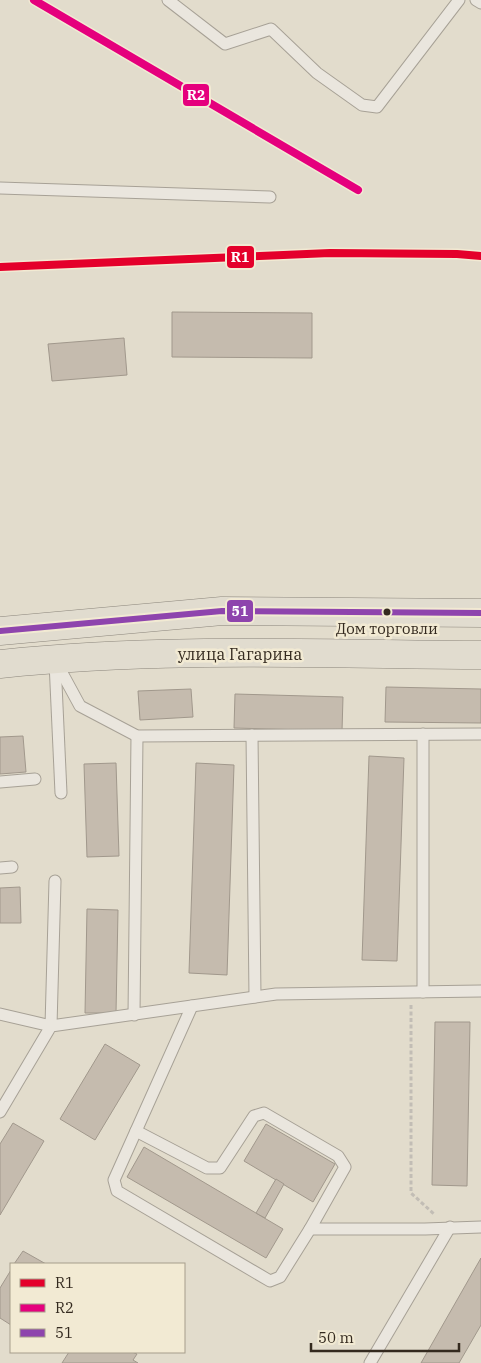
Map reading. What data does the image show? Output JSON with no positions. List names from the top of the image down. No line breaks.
{"streets":{"main road":["улица Гагарина"]},"places":["Дом торговли"],"lines":["transit line R2","transit line R1","transit line 51"],"legend":["R1","R2","51"],"scale_bar":"50 m"}
